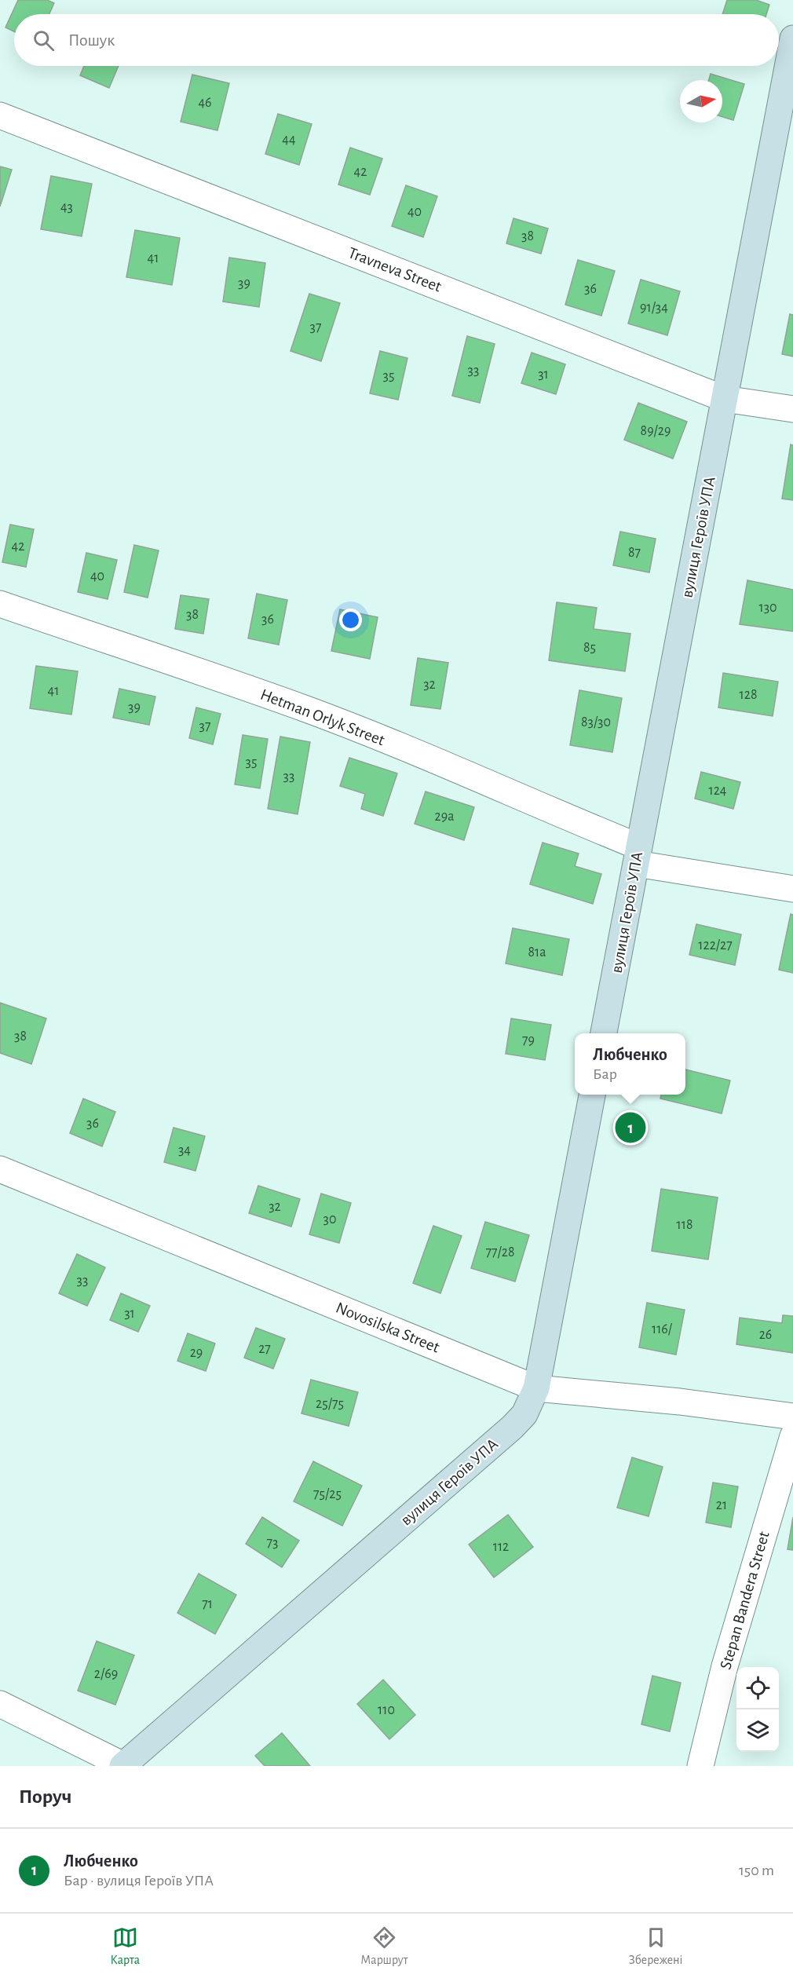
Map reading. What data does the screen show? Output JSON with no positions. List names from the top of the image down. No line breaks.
{"streets":{"street":["Travneva Street","вулиця Героїв УПА","Hetman Orlyk Street","Novosilska Street","Stepan Bandera Street"]},"crossings":[["Travneva Street","вулиця Героїв УПА"],["вулиця Героїв УПА","Hetman Orlyk Street"],["вулиця Героїв УПА","Novosilska Street"]],"house_numbers":["46","44","42","43","40","38","41","39","36","91/34","37","33","31","35","89/29","42","87","40","130","38","36","85","32","41","128","39","83/30","37","35","33","124","29а","122/27","81а","38","79","36","34","32","30","118","77/28","33","31","116/","26","27","29","25/75","75/25","21","73","112","71","2/69","110"],"north":"right","page":{"search":"Пошук","popup":["Любченко","Бар"],"pins":"1","heading":"Поруч","list":[{"mark":"1","name":"Любченко","note":"Бар · вулиця Героїв УПА","value":"150 m"}],"nav":["Карта","Маршрут","Збережені"]}}
